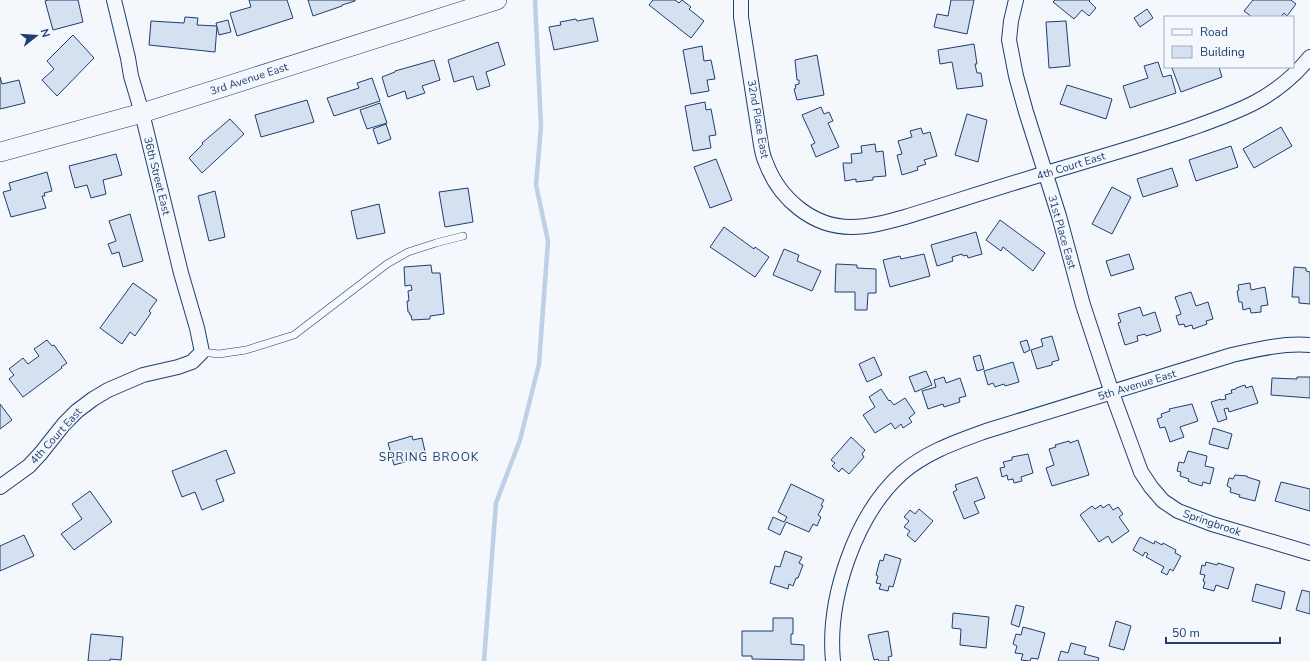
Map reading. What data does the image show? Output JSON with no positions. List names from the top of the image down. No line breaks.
{"streets":{"street":["3rd Avenue East","32nd Place East","4th Court East","36th Street East","31st Place East","5th Avenue East","Springbrook"]},"crossings":[["3rd Avenue East","36th Street East"],["32nd Place East","4th Court East"],["4th Court East","36th Street East"],["4th Court East","31st Place East"],["31st Place East","5th Avenue East"],["31st Place East","Springbrook"],["5th Avenue East","Springbrook"]],"districts":["SPRING BROOK"],"legend":["Road","Building"],"scale_bar":"50 m","north":"right"}
